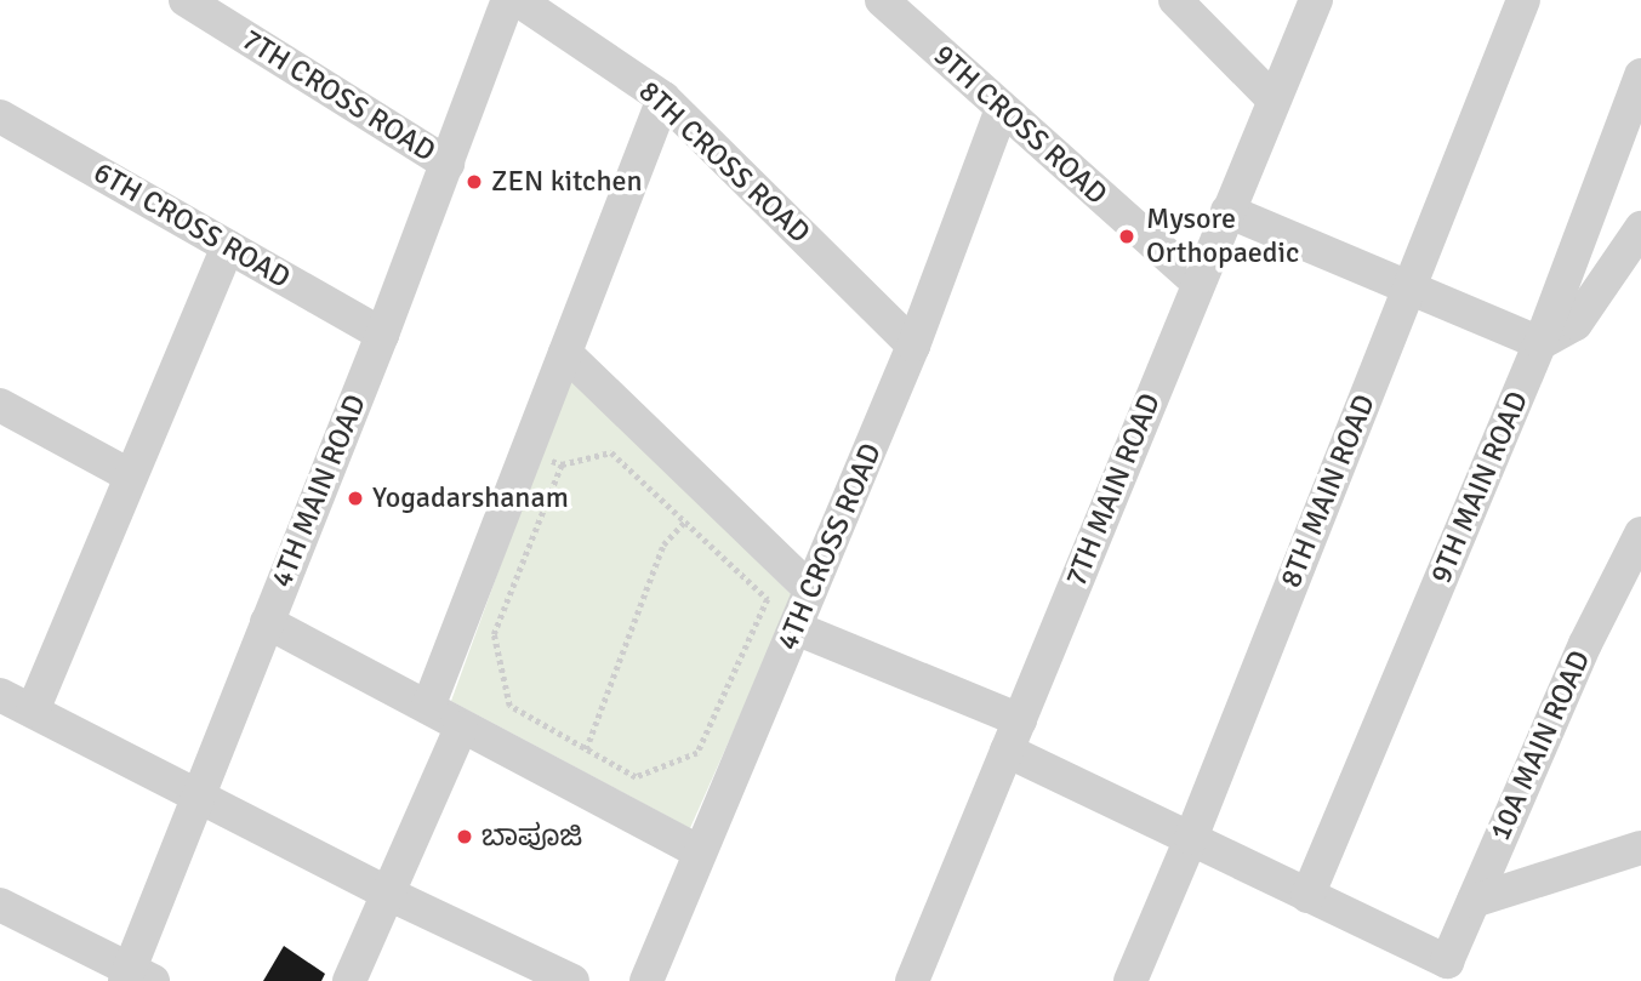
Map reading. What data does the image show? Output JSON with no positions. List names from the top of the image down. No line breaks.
{"streets":{"street":["7TH CROSS ROAD","9TH CROSS ROAD","8TH CROSS ROAD","6TH CROSS ROAD","9TH MAIN ROAD","7TH MAIN ROAD","4TH MAIN ROAD","8TH MAIN ROAD","4TH CROSS ROAD","10A MAIN ROAD"]},"crossings":[["7TH CROSS ROAD","4TH MAIN ROAD"],["9TH CROSS ROAD","7TH MAIN ROAD"],["9TH CROSS ROAD","4TH CROSS ROAD"],["8TH CROSS ROAD","4TH CROSS ROAD"],["6TH CROSS ROAD","4TH MAIN ROAD"],["9TH MAIN ROAD","10A MAIN ROAD"]],"places":["ZEN kitchen","Mysore Orthopaedic","Yogadarshanam","ಬಾಪೂಜಿ"]}
